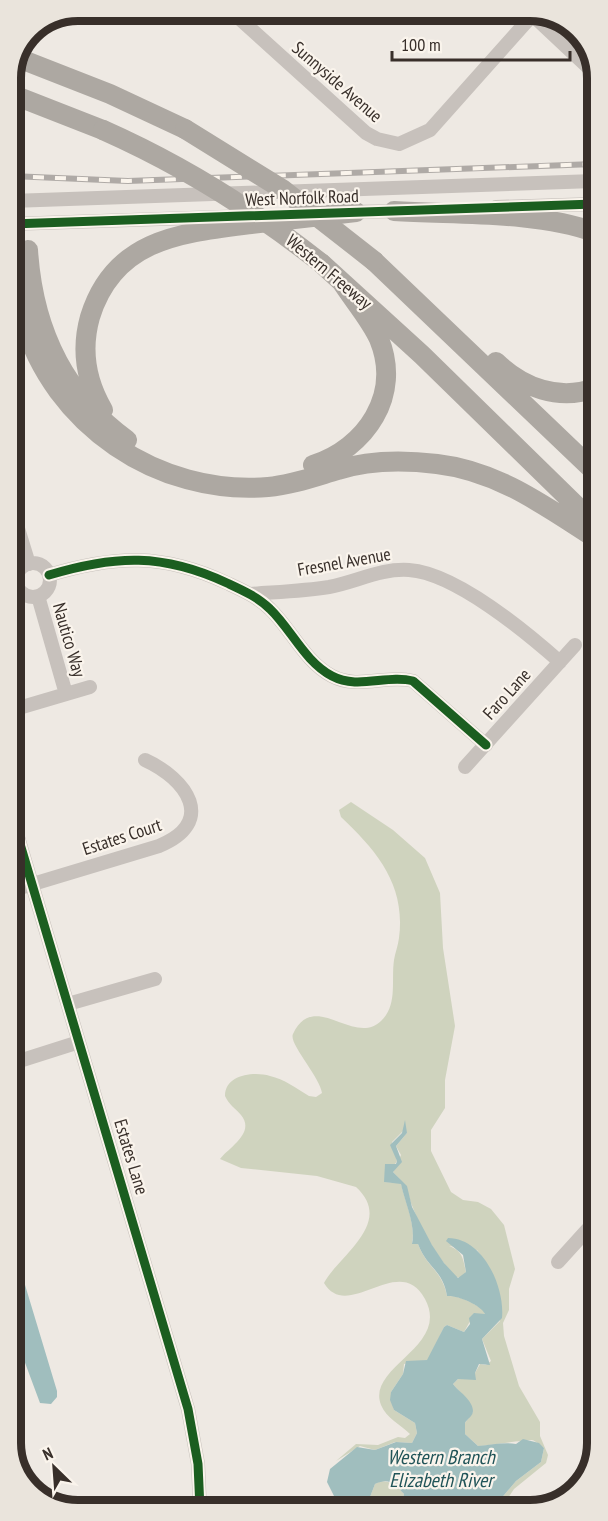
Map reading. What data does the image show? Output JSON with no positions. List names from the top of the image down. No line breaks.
{"streets":{"highway":["Western Freeway"],"street":["Sunnyside Avenue","West Norfolk Road","Fresnel Avenue","Nautico Way","Faro Lane","Estates Court","Estates Lane"]},"crossings":[["Fresnel Avenue","Faro Lane"],["Estates Court","Estates Lane"]],"water":["Western Branch Elizabeth River"],"scale_bar":"100 m","north":"top left"}
